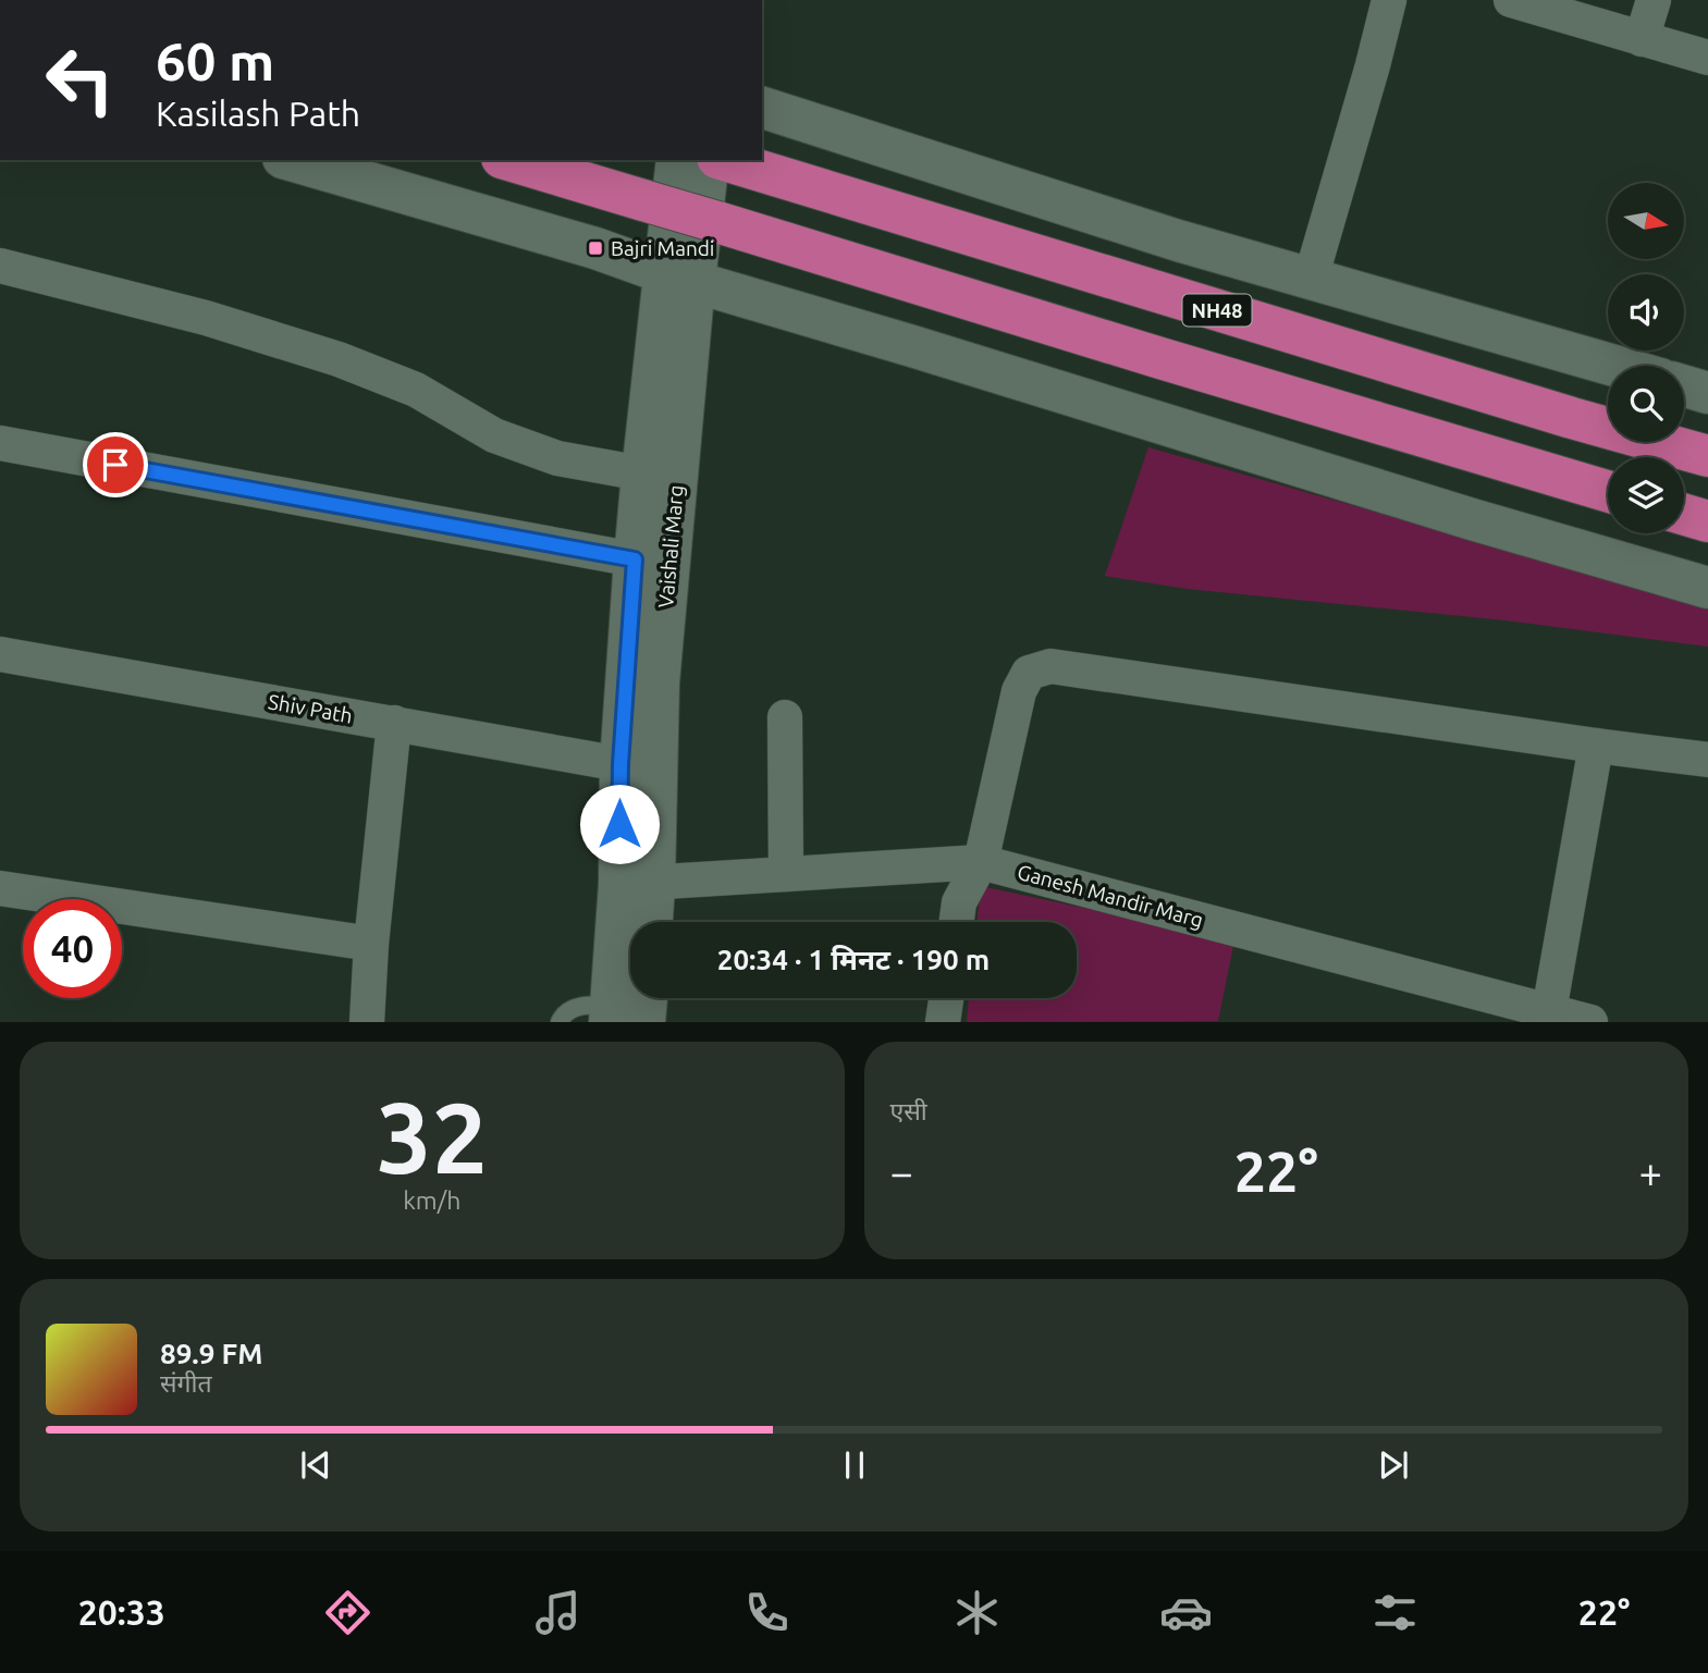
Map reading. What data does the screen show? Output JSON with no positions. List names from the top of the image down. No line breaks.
{"streets":{"highway":["NH48"],"street":["Vaishali Marg","Shiv Path","Ganesh Mandir Marg"]},"crossings":[["Vaishali Marg","Shiv Path"],["Vaishali Marg","Ganesh Mandir Marg"]],"places":{"transit":["Bajri Mandi"]},"north":"right","page":{"turn":["60 m","Kasilash Path"],"limit":"40","trip":"20:34 · 1 मिनट · 190 m","tile":[["32","km/h"],"एसी"],"heat":["−","22°","+"],"song":["89.9 FM","संगीत"],"tabs":["20:33","22°"]}}
